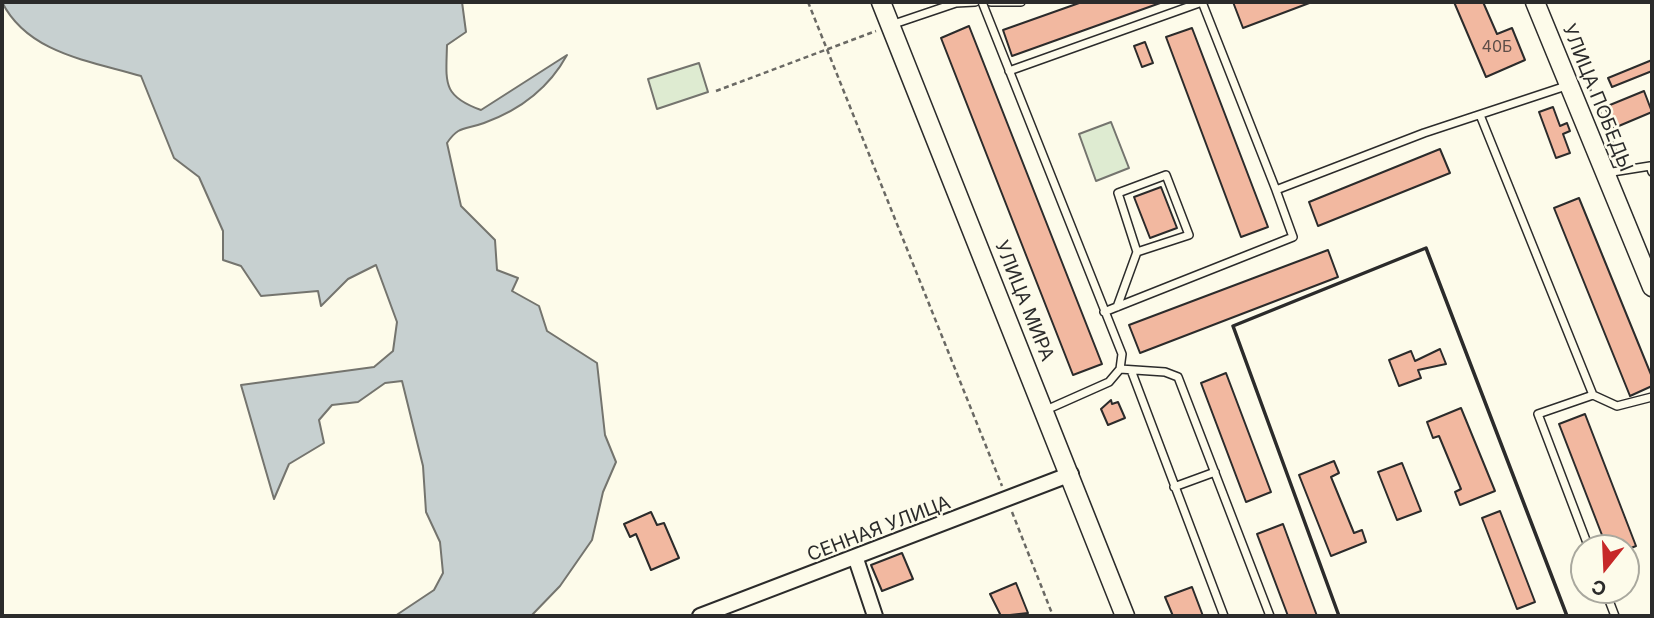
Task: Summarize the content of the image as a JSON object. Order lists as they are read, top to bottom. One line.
{"streets":{"street":["УЛИЦА ПОБЕДЫ","УЛИЦА МИРА","СЕННАЯ УЛИЦА"]},"crossings":[["УЛИЦА МИРА","СЕННАЯ УЛИЦА"]],"house_numbers":["40Б"],"north":"bottom"}
